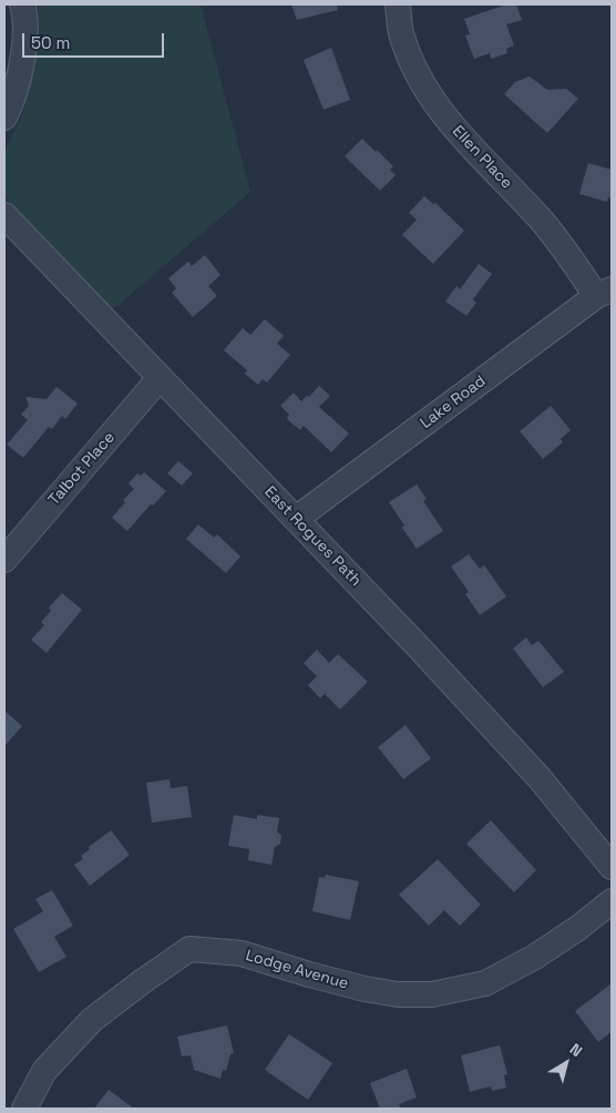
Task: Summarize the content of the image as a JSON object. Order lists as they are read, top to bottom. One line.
{"streets":{"street":["Ellen Place","Lake Road","Talbot Place","East Rogues Path","Lodge Avenue"]},"crossings":[["Ellen Place","Lake Road"],["Lake Road","East Rogues Path"],["Talbot Place","East Rogues Path"]],"scale_bar":"50 m","north":"top right"}
